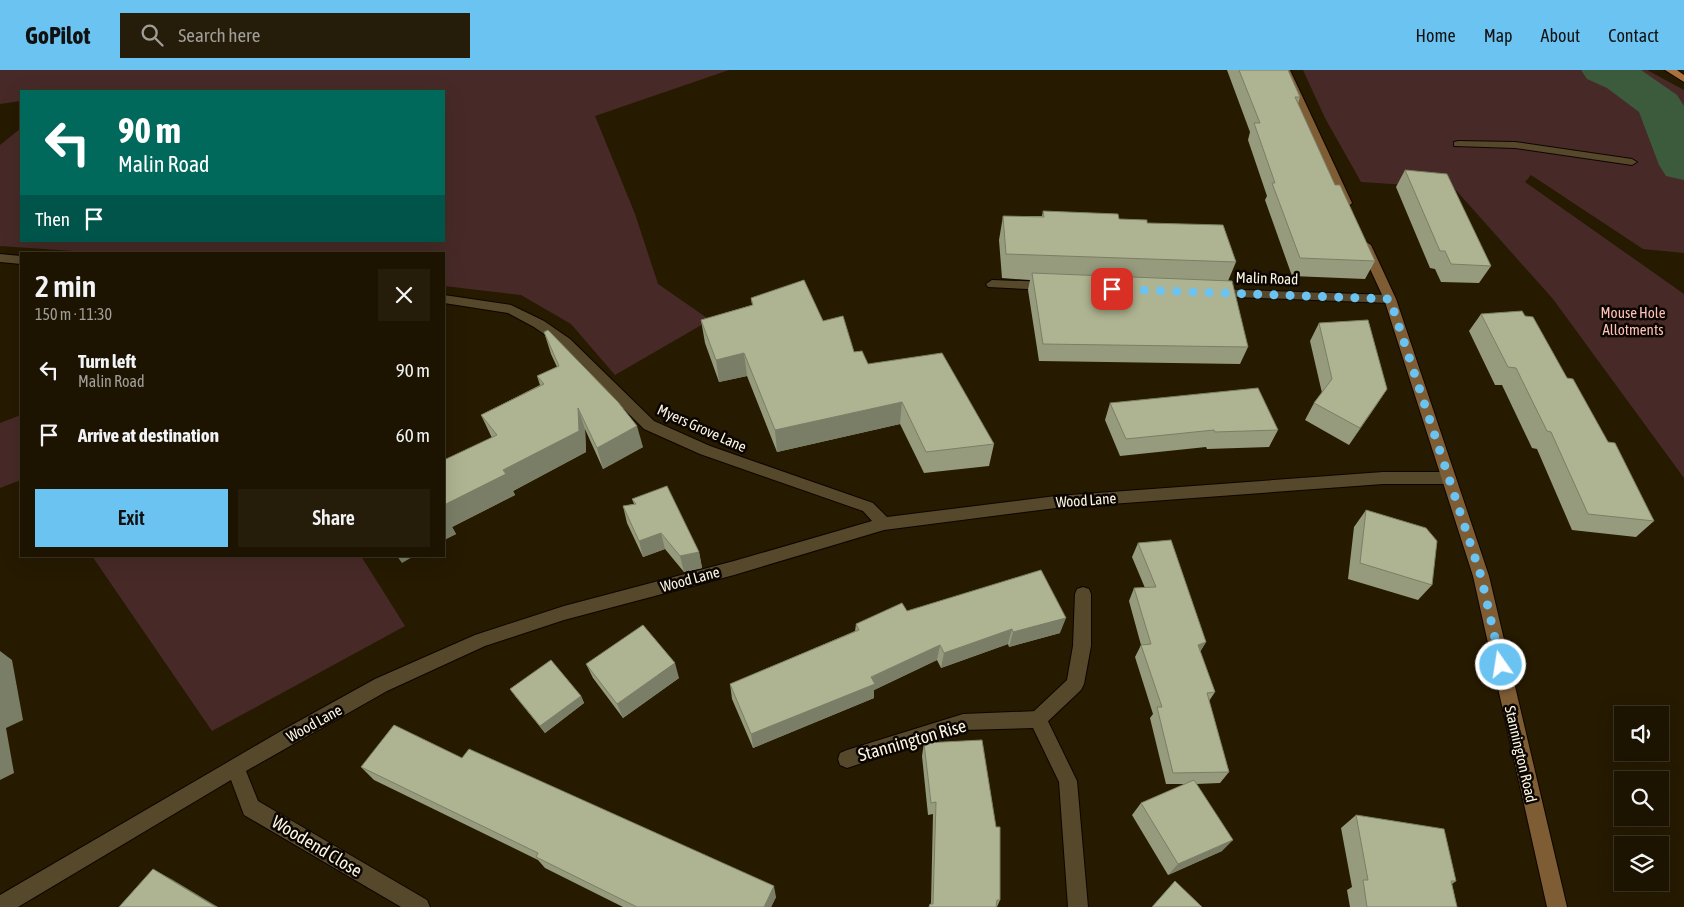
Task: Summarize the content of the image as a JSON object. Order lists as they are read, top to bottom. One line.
{"streets":{"main road":["Stannington Road"],"street":["Malin Road","Myers Grove Lane","Wood Lane","Stannington Rise","Woodend Close"]},"crossings":[["Malin Road","Stannington Road"],["Myers Grove Lane","Wood Lane"],["Wood Lane","Stannington Road"],["Wood Lane","Woodend Close"]],"parks":["Mouse Hole Allotments"],"page":{"header":"GoPilot","search":"Search here","nav":["Home","Map","About","Contact"],"turn":["90 m","Malin Road"],"then":"Then","heading":["2 min","150 m · 11:30"],"list":[{"name":"Turn left","note":"Malin Road","value":"90 m"},{"name":"Arrive at destination","value":"60 m"}],"buttons":["Exit","Share"]}}
